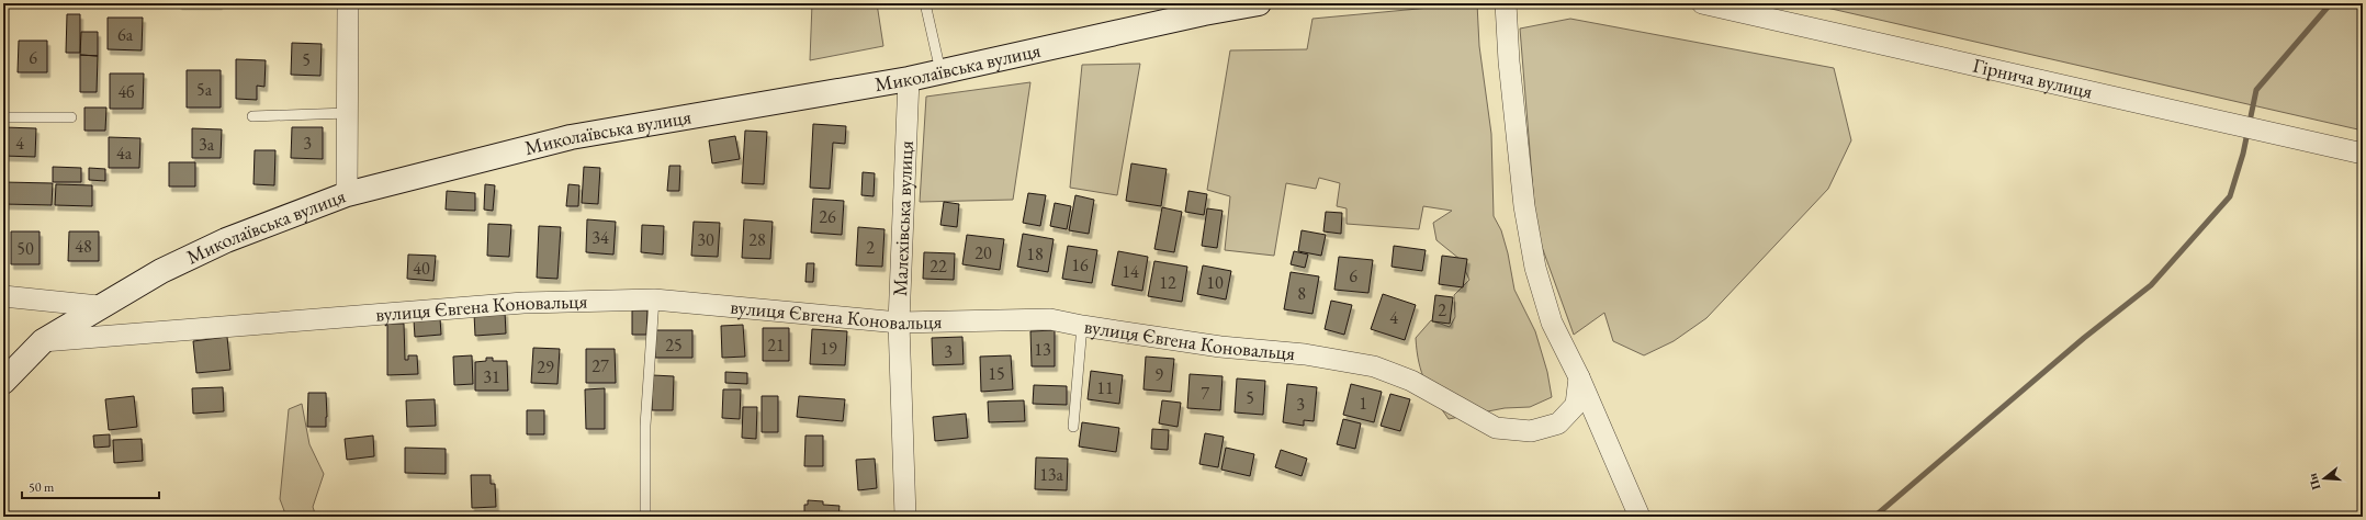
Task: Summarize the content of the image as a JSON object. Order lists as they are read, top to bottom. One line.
{"streets":{"main road":["Миколаївська вулиця"],"street":["Гірнича вулиця","Малехівська вулиця","вулиця Євгена Коновальця"]},"crossings":[["Миколаївська вулиця","Малехівська вулиця"],["Миколаївська вулиця","вулиця Євгена Коновальця"],["Малехівська вулиця","вулиця Євгена Коновальця"]],"house_numbers":["6а","6","5","5а","4б","4","3","3а","4а","26","34","30","28","48","2","50","20","18","16","22","40","14","6","12","10","8","2","4","25","21","19","13","3","27","29","15","9","31","11","7","5","1","3","13а"],"scale_bar":"50 m","north":"left"}
